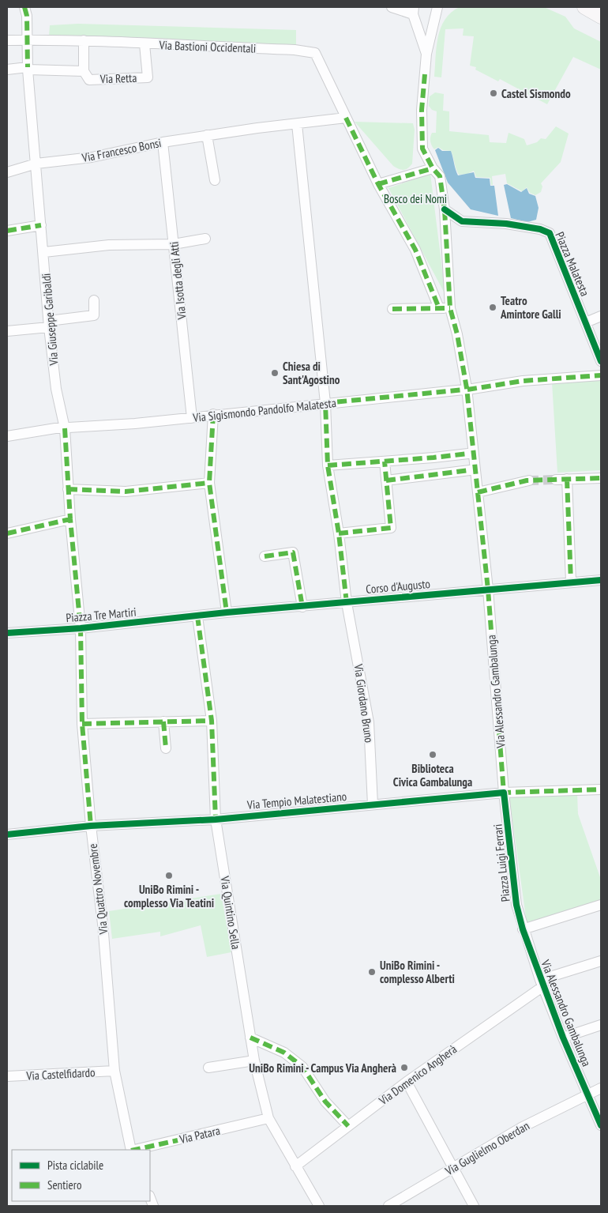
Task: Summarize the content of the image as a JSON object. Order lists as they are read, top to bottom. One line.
{"streets":{"street":["Via Bastioni Occidentali","Via Retta","Via Francesco Bonsi","Piazza Malatesta","Via Isotta degli Atti","Via Giuseppe Garibaldi","Via Sigismondo Pandolfo Malatesta","Corso d'Augusto","Piazza Tre Martiri","Via Alessandro Gambalunga","Via Giordano Bruno","Via Tempio Malatestiano","Piazza Luigi Ferrari","Via Quattro Novembre","Via Quintino Sella","Via Castelfidardo","Via Domenico Angherà","Via Patara","Via Guglielmo Oberdan"]},"crossings":[["Via Bastioni Occidentali","Via Retta"],["Via Bastioni Occidentali","Via Francesco Bonsi"],["Via Bastioni Occidentali","Via Giuseppe Garibaldi"],["Via Retta","Via Giuseppe Garibaldi"],["Via Francesco Bonsi","Via Isotta degli Atti"],["Via Francesco Bonsi","Via Giuseppe Garibaldi"],["Via Francesco Bonsi","Via Giordano Bruno"],["Piazza Malatesta","Via Alessandro Gambalunga"],["Via Isotta degli Atti","Via Sigismondo Pandolfo Malatesta"],["Via Giuseppe Garibaldi","Via Sigismondo Pandolfo Malatesta"],["Via Giuseppe Garibaldi","Piazza Tre Martiri"],["Via Sigismondo Pandolfo Malatesta","Via Alessandro Gambalunga"],["Via Sigismondo Pandolfo Malatesta","Via Giordano Bruno"],["Corso d'Augusto","Piazza Tre Martiri"],["Corso d'Augusto","Via Alessandro Gambalunga"],["Corso d'Augusto","Via Giordano Bruno"],["Corso d'Augusto","Via Quintino Sella"],["Piazza Tre Martiri","Via Quattro Novembre"],["Piazza Tre Martiri","Via Quintino Sella"],["Via Alessandro Gambalunga","Via Tempio Malatestiano"],["Via Alessandro Gambalunga","Piazza Luigi Ferrari"],["Via Alessandro Gambalunga","Via Domenico Angherà"],["Via Alessandro Gambalunga","Via Guglielmo Oberdan"],["Via Giordano Bruno","Via Tempio Malatestiano"],["Via Tempio Malatestiano","Piazza Luigi Ferrari"],["Via Tempio Malatestiano","Via Quattro Novembre"],["Via Tempio Malatestiano","Via Quintino Sella"],["Via Quattro Novembre","Via Castelfidardo"]],"parks":["Bosco dei Nomi"],"places":["Castel Sismondo","Teatro Amintore Galli","Chiesa di Sant'Agostino","Biblioteca Civica Gambalunga","UniBo Rimini - complesso Via Teatini","UniBo Rimini - complesso Alberti","UniBo Rimini - Campus Via Angherà"],"legend":["Pista ciclabile","Sentiero"]}
